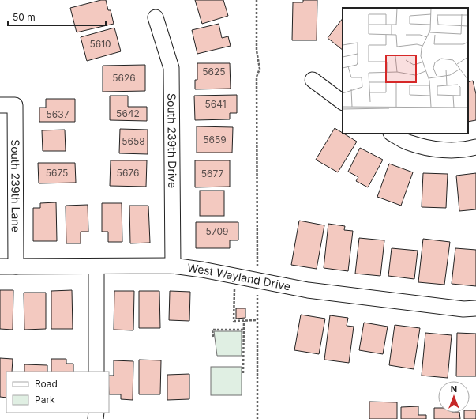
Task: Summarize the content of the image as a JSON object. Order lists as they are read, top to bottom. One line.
{"streets":{"street":["South 239th Drive","South 239th Lane","West Wayland Drive"]},"crossings":[["South 239th Drive","West Wayland Drive"],["South 239th Lane","West Wayland Drive"]],"house_numbers":["5610","5625","5626","5641","5642","5637","5659","5658","5675","5676","5677","5709"],"legend":["Road","Park"],"scale_bar":"50 m","north":"top"}
